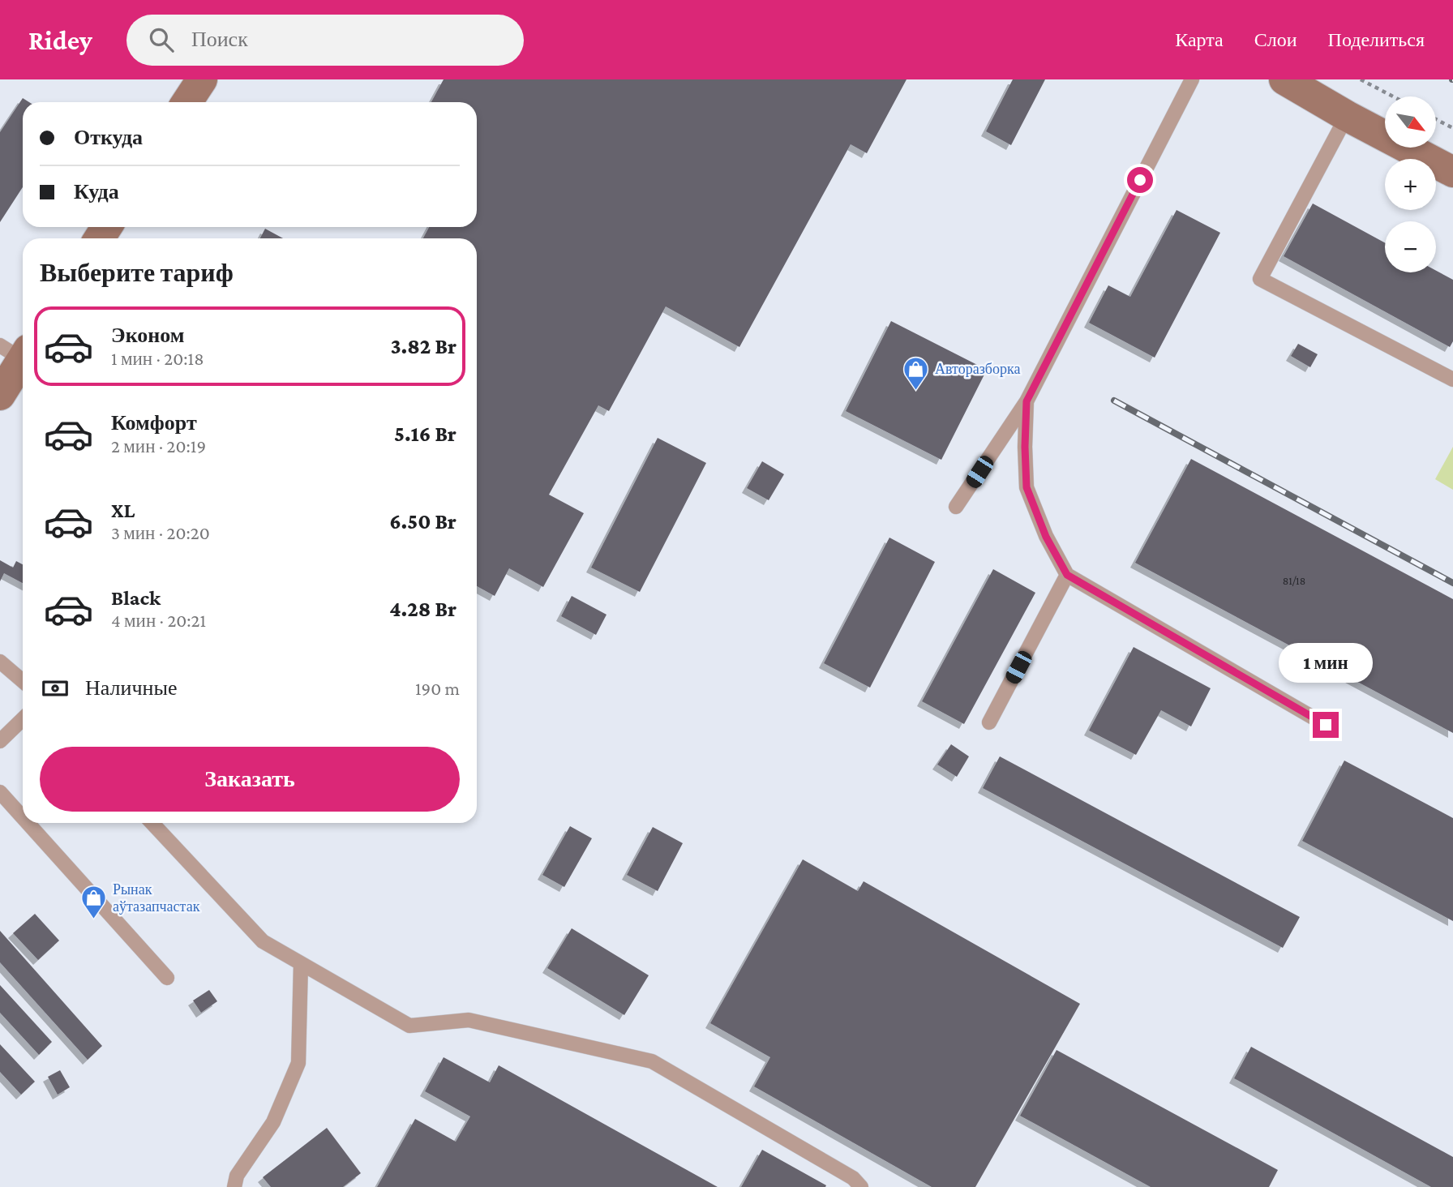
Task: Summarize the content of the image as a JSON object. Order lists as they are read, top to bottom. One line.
{"places":{"shop":["Авторазборка","Рынак аўтазапчастак"]},"house_numbers":["81/18"],"north":"bottom right","page":{"header":"Ridey","search":"Поиск","nav":["Карта","Слои","Поделиться"],"map_buttons":["+","−"],"banner":["Откуда","Куда"],"heading":"Выберите тариф","list":[{"name":"Эконом","note":"1 мин · 20:18","value":"3.82 Br"},{"name":"Комфорт","note":"2 мин · 20:19","value":"5.16 Br"},{"name":"XL","note":"3 мин · 20:20","value":"6.50 Br"},{"name":"Black","note":"4 мин · 20:21","value":"4.28 Br"}],"bubble":"1 мин","pay":["Наличные","190 m"],"buttons":"Заказать"}}
